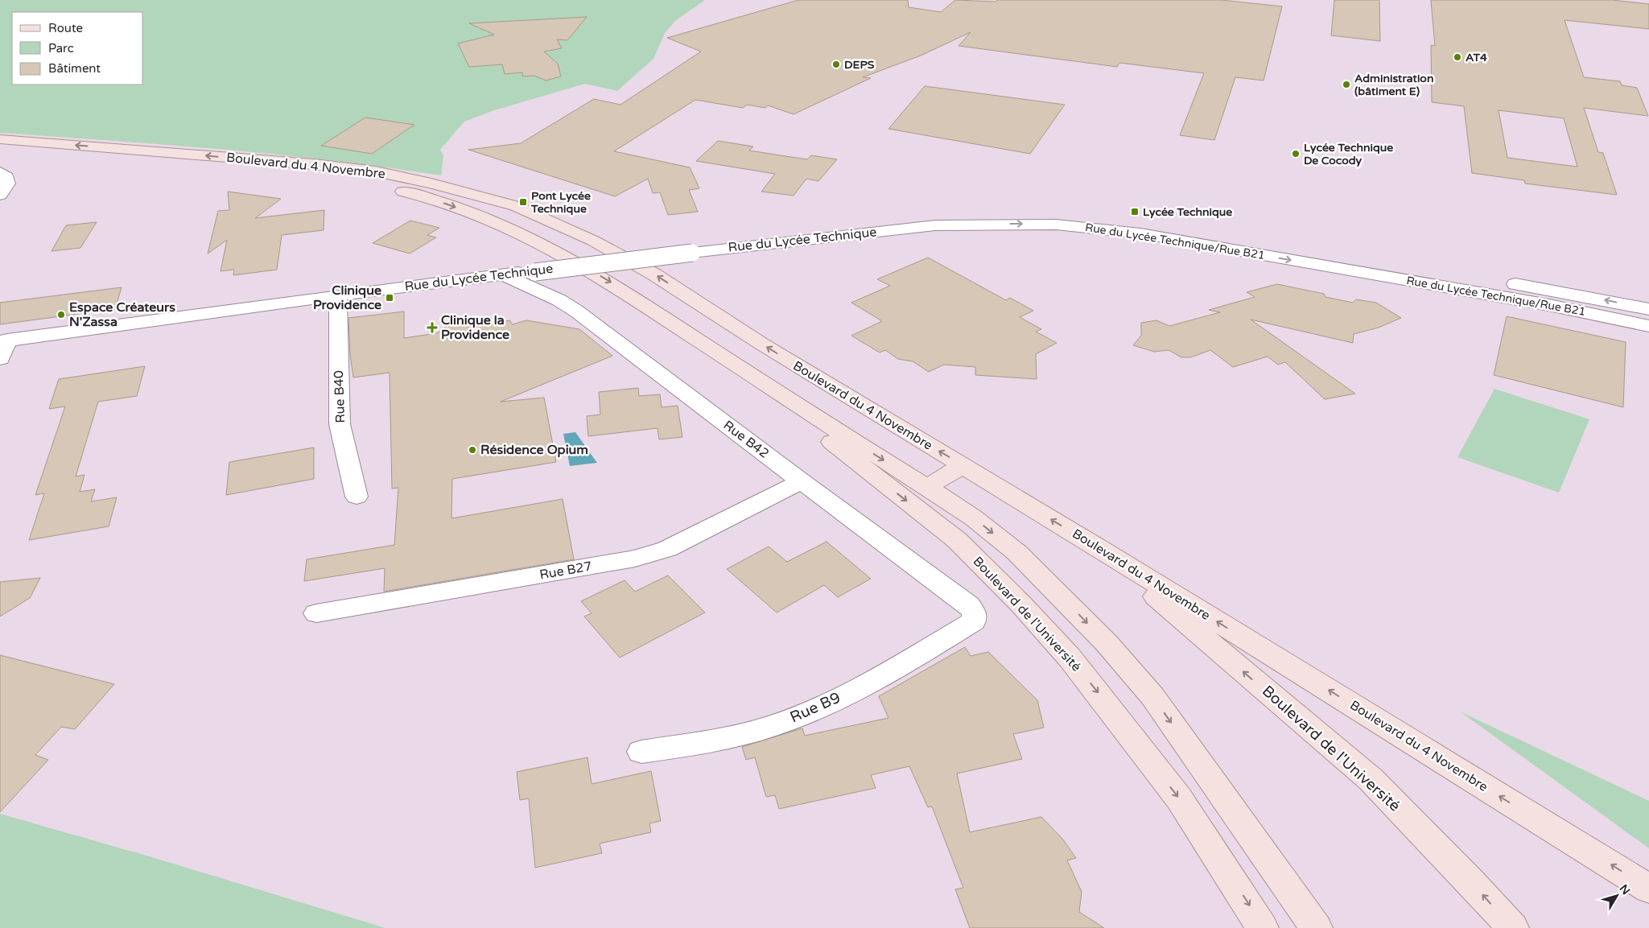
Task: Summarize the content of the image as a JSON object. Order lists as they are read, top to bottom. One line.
{"streets":{"main road":["Boulevard du 4 Novembre","Boulevard de l'Université"],"street":["Rue du Lycée Technique","Rue du Lycée Technique/Rue B21","Rue B40","Rue B42","Rue B27","Rue B9"]},"crossings":[["Boulevard du 4 Novembre","Boulevard de l'Université"],["Rue du Lycée Technique","Rue du Lycée Technique/Rue B21"],["Rue du Lycée Technique","Rue B40"],["Rue du Lycée Technique","Rue B42"],["Rue B42","Rue B27"],["Rue B42","Rue B9"]],"places":{"other":["AT4","DEPS","Administration (bâtiment E)","Lycée Technique De Cocody","Espace Créateurs N'Zassa","Résidence Opium"],"transit":["Pont Lycée Technique","Lycée Technique","Clinique Providence"],"health":["Clinique la Providence"]},"legend":["Route","Parc","Bâtiment"],"north":"top right"}
